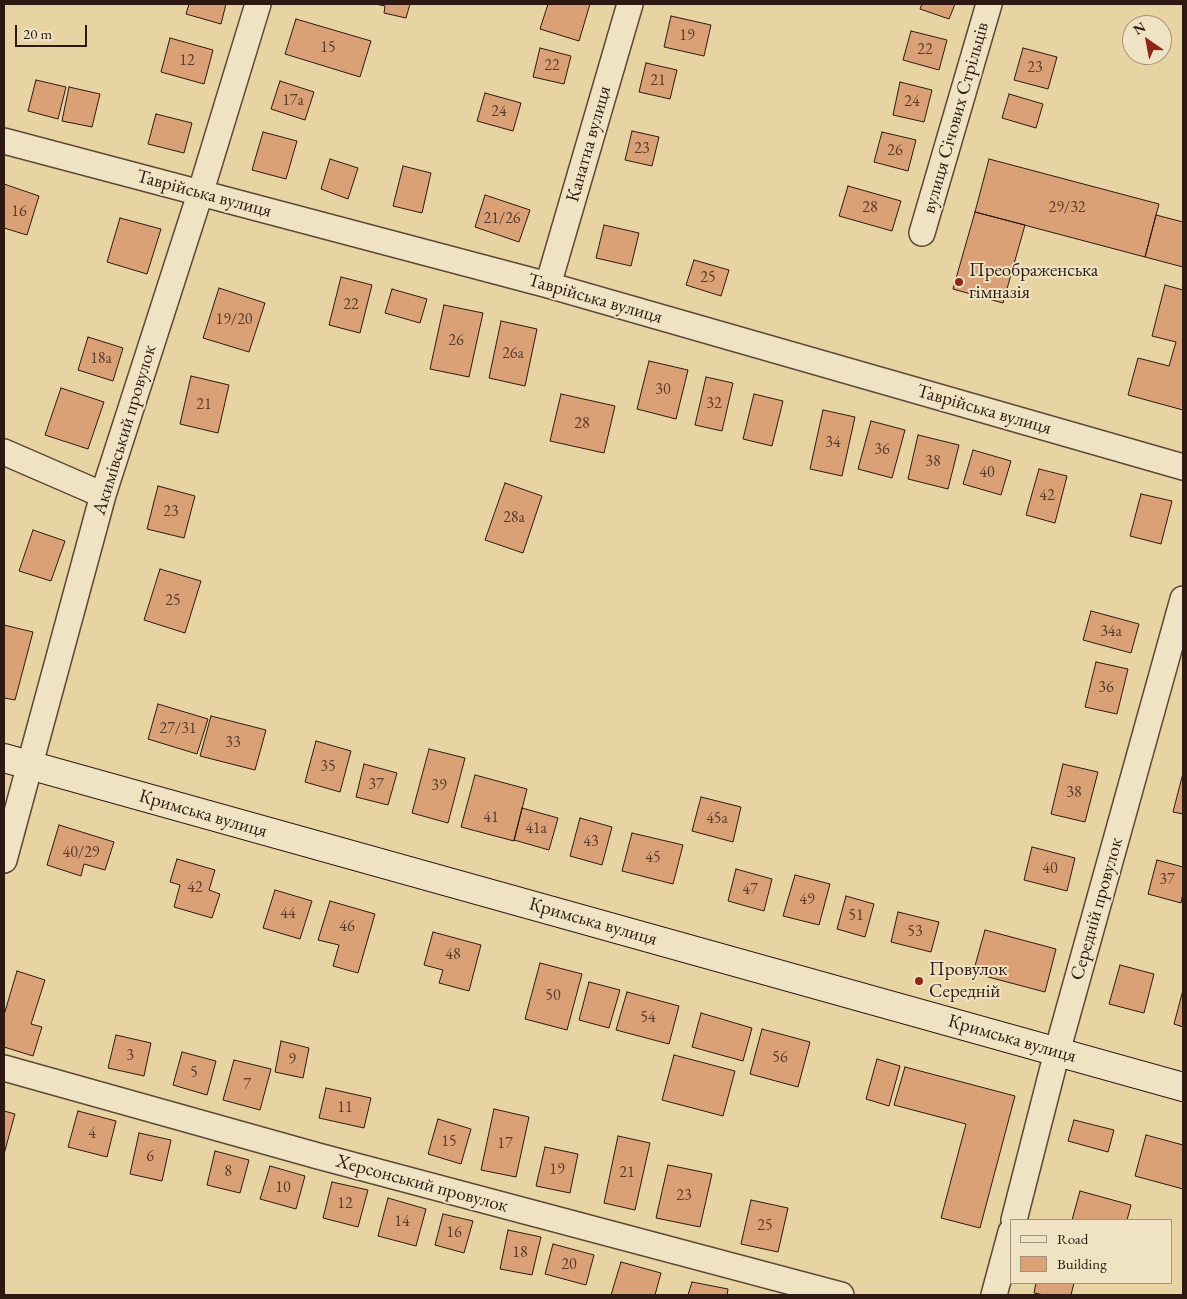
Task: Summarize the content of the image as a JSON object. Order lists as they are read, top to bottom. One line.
{"streets":{"street":["вулиця Січових Стрільців","Канатна вулиця","Таврійська вулиця","Акимівський провулок","Кримська вулиця","Середній провулок","Херсонський провулок"]},"crossings":[["Канатна вулиця","Таврійська вулиця"],["Таврійська вулиця","Акимівський провулок"],["Акимівський провулок","Кримська вулиця"],["Кримська вулиця","Середній провулок"]],"places":["Преображенська гімназія","Провулок Середній"],"house_numbers":["19","15","22","12","22","23","21","17а","24","24","23","26","28","29/32","16","21/26","25","22","19/20","26","26а","18а","30","32","21","28","34","36","38","40","42","23","28а","25","34а","36","27/31","33","35","37","39","38","41","45а","41а","43","40/29","45","40","37","42","47","49","44","51","46","53","48","50","54","3","56","9","5","7","11","4","15","17","6","19","8","21","10","23","12","14","25","16","18","20"],"legend":["Road","Building"],"scale_bar":"20 m","north":"top left"}
